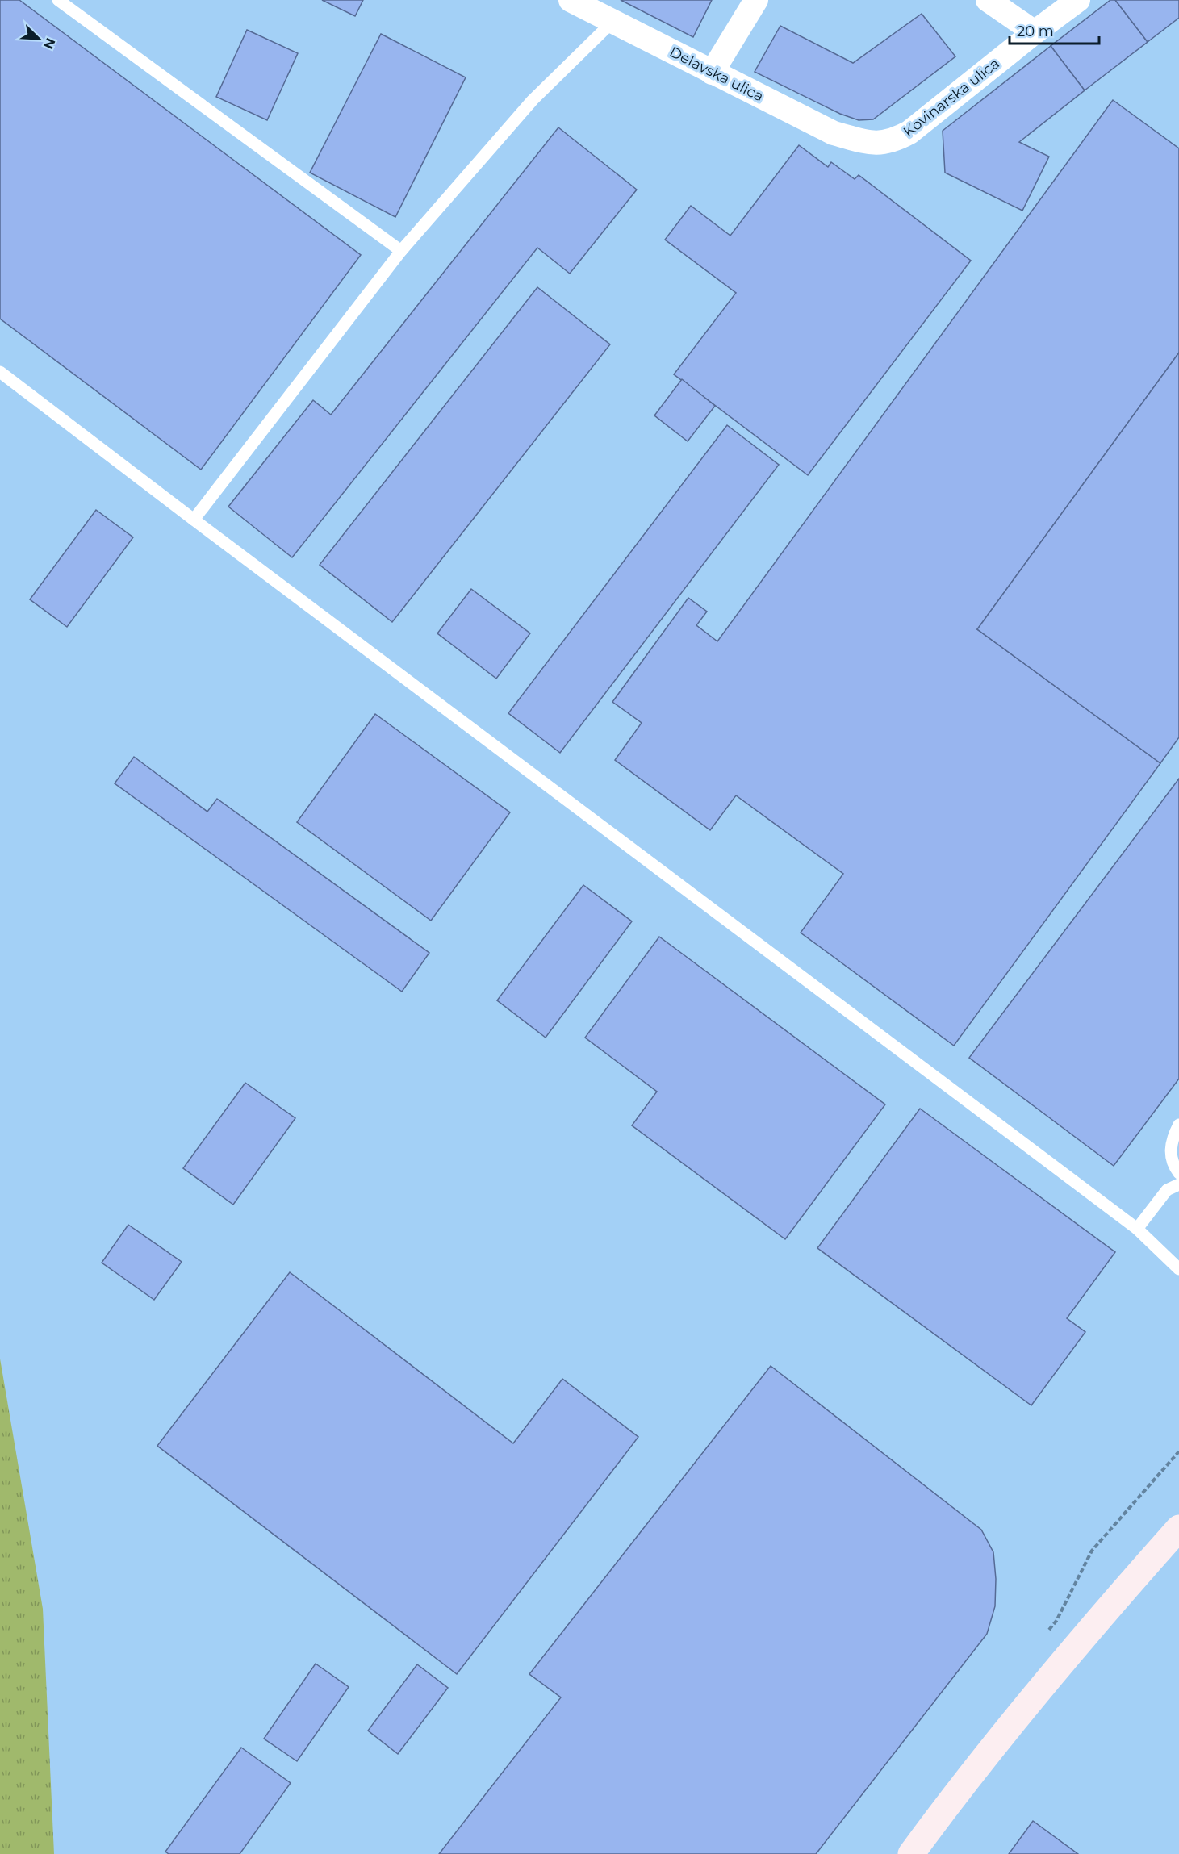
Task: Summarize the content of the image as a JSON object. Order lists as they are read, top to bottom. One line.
{"streets":{"street":["Delavska ulica","Kovinarska ulica"]},"crossings":[["Delavska ulica","Kovinarska ulica"]],"scale_bar":"20 m","north":"bottom right"}
